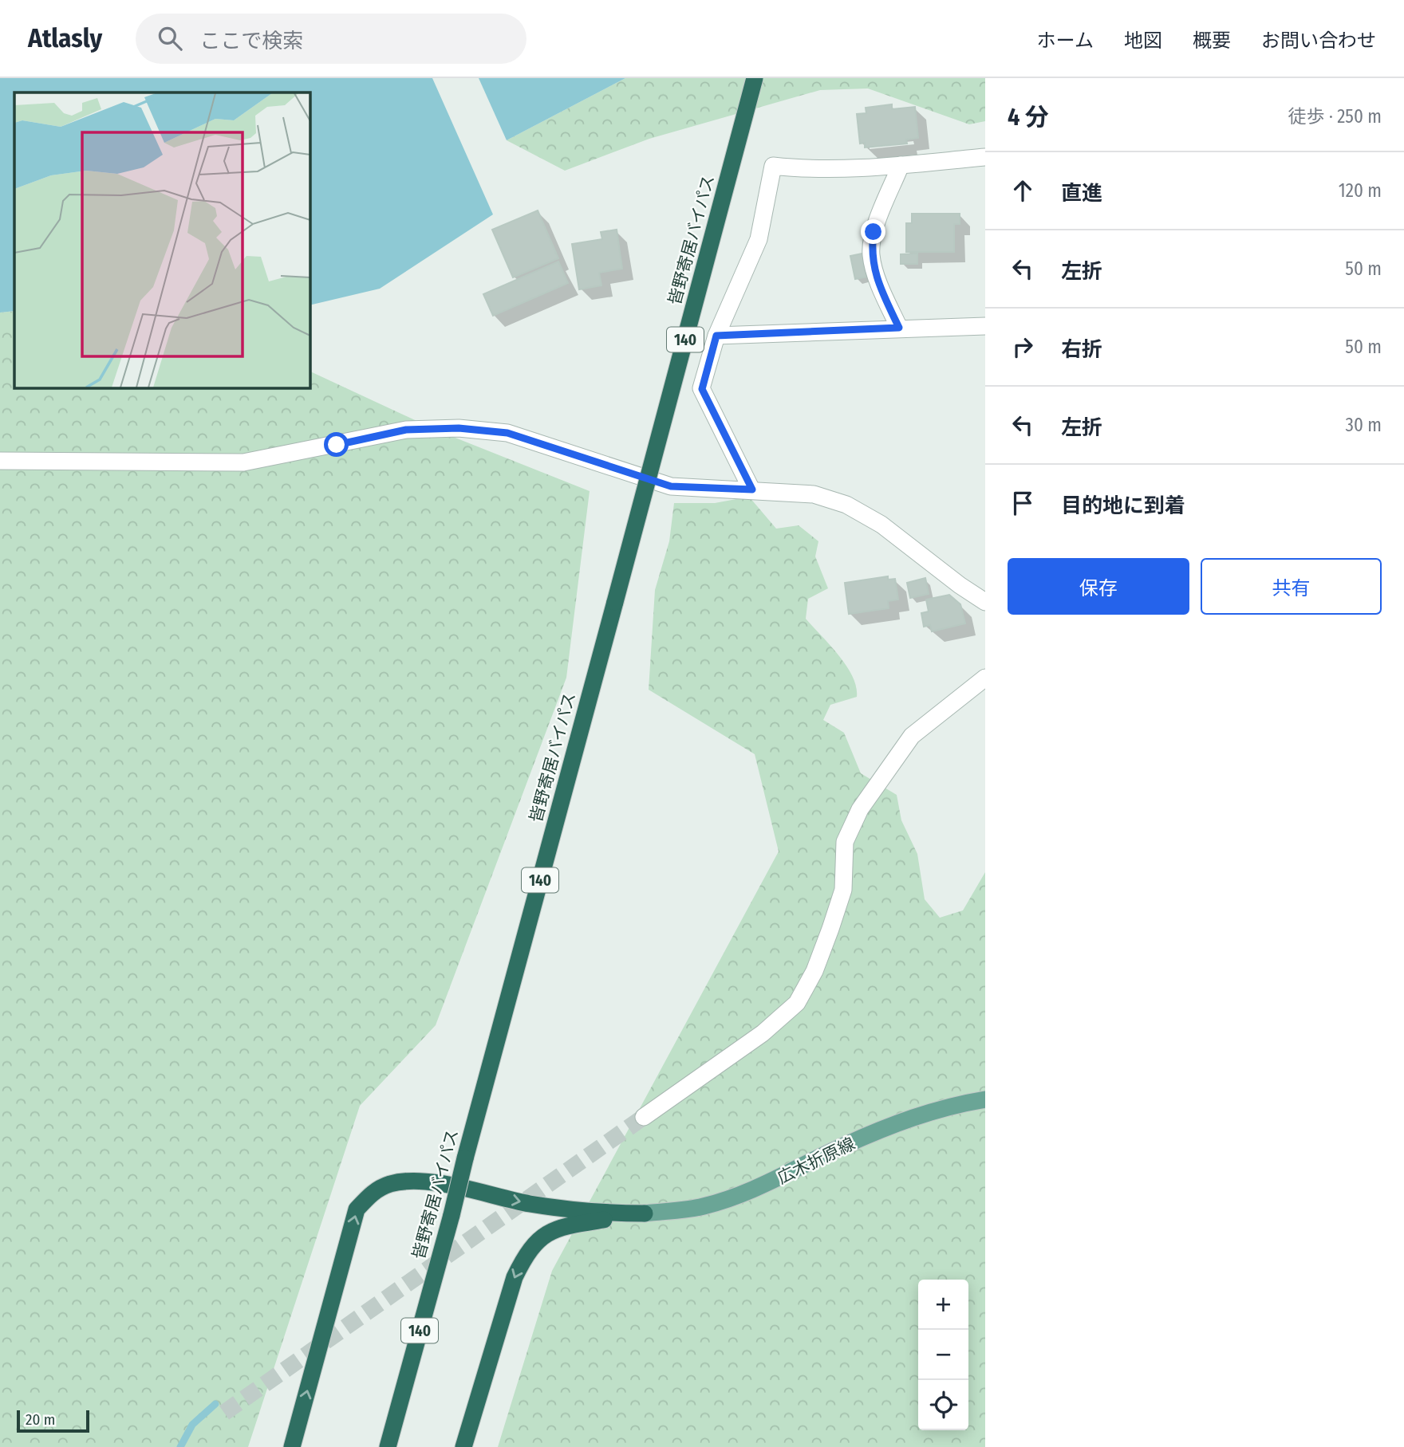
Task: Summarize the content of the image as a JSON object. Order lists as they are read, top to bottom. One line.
{"streets":{"highway":["皆野寄居バイパス","140"],"main road":["広木折原線"]},"scale_bar":"20 m","page":{"header":"Atlasly","search":"ここで検索","nav":["ホーム","地図","概要","お問い合わせ"],"heading":["4 分","徒歩 · 250 m"],"list":[["直進","120 m"],["左折","50 m"],["右折","50 m"],["左折","30 m"],"目的地に到着"],"buttons":["保存","共有"],"map_buttons":["+","−"],"scale":"20 m"}}
